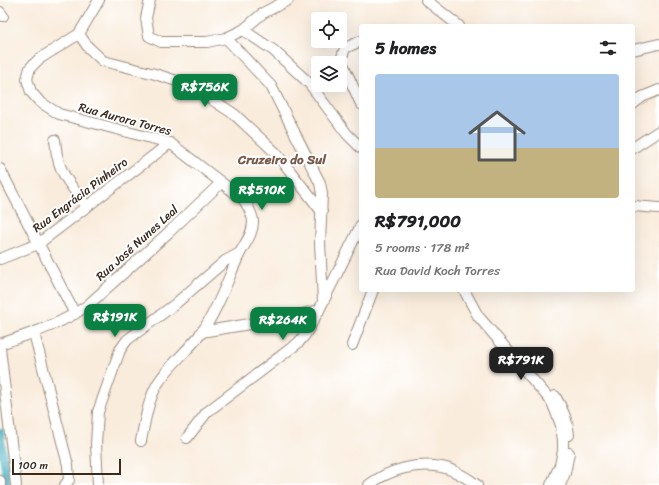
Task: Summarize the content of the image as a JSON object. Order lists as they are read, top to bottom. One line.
{"streets":{"street":["Rua Aurora Torres","Rua Engrácia Pinheiro","Rua José Nunes Leal"]},"crossings":[["Rua Aurora Torres","Rua Engrácia Pinheiro"],["Rua Aurora Torres","Rua José Nunes Leal"]],"districts":["Cruzeiro do Sul"],"scale_bar":"100 m","page":{"heading":"5 homes","list":[{"name":"R$791,000","note":"5 rooms · 178 m² · Rua David Koch Torres"}],"price":["R$756K","R$510K","R$191K","R$264K","R$791K"],"scale":"100 m"}}
